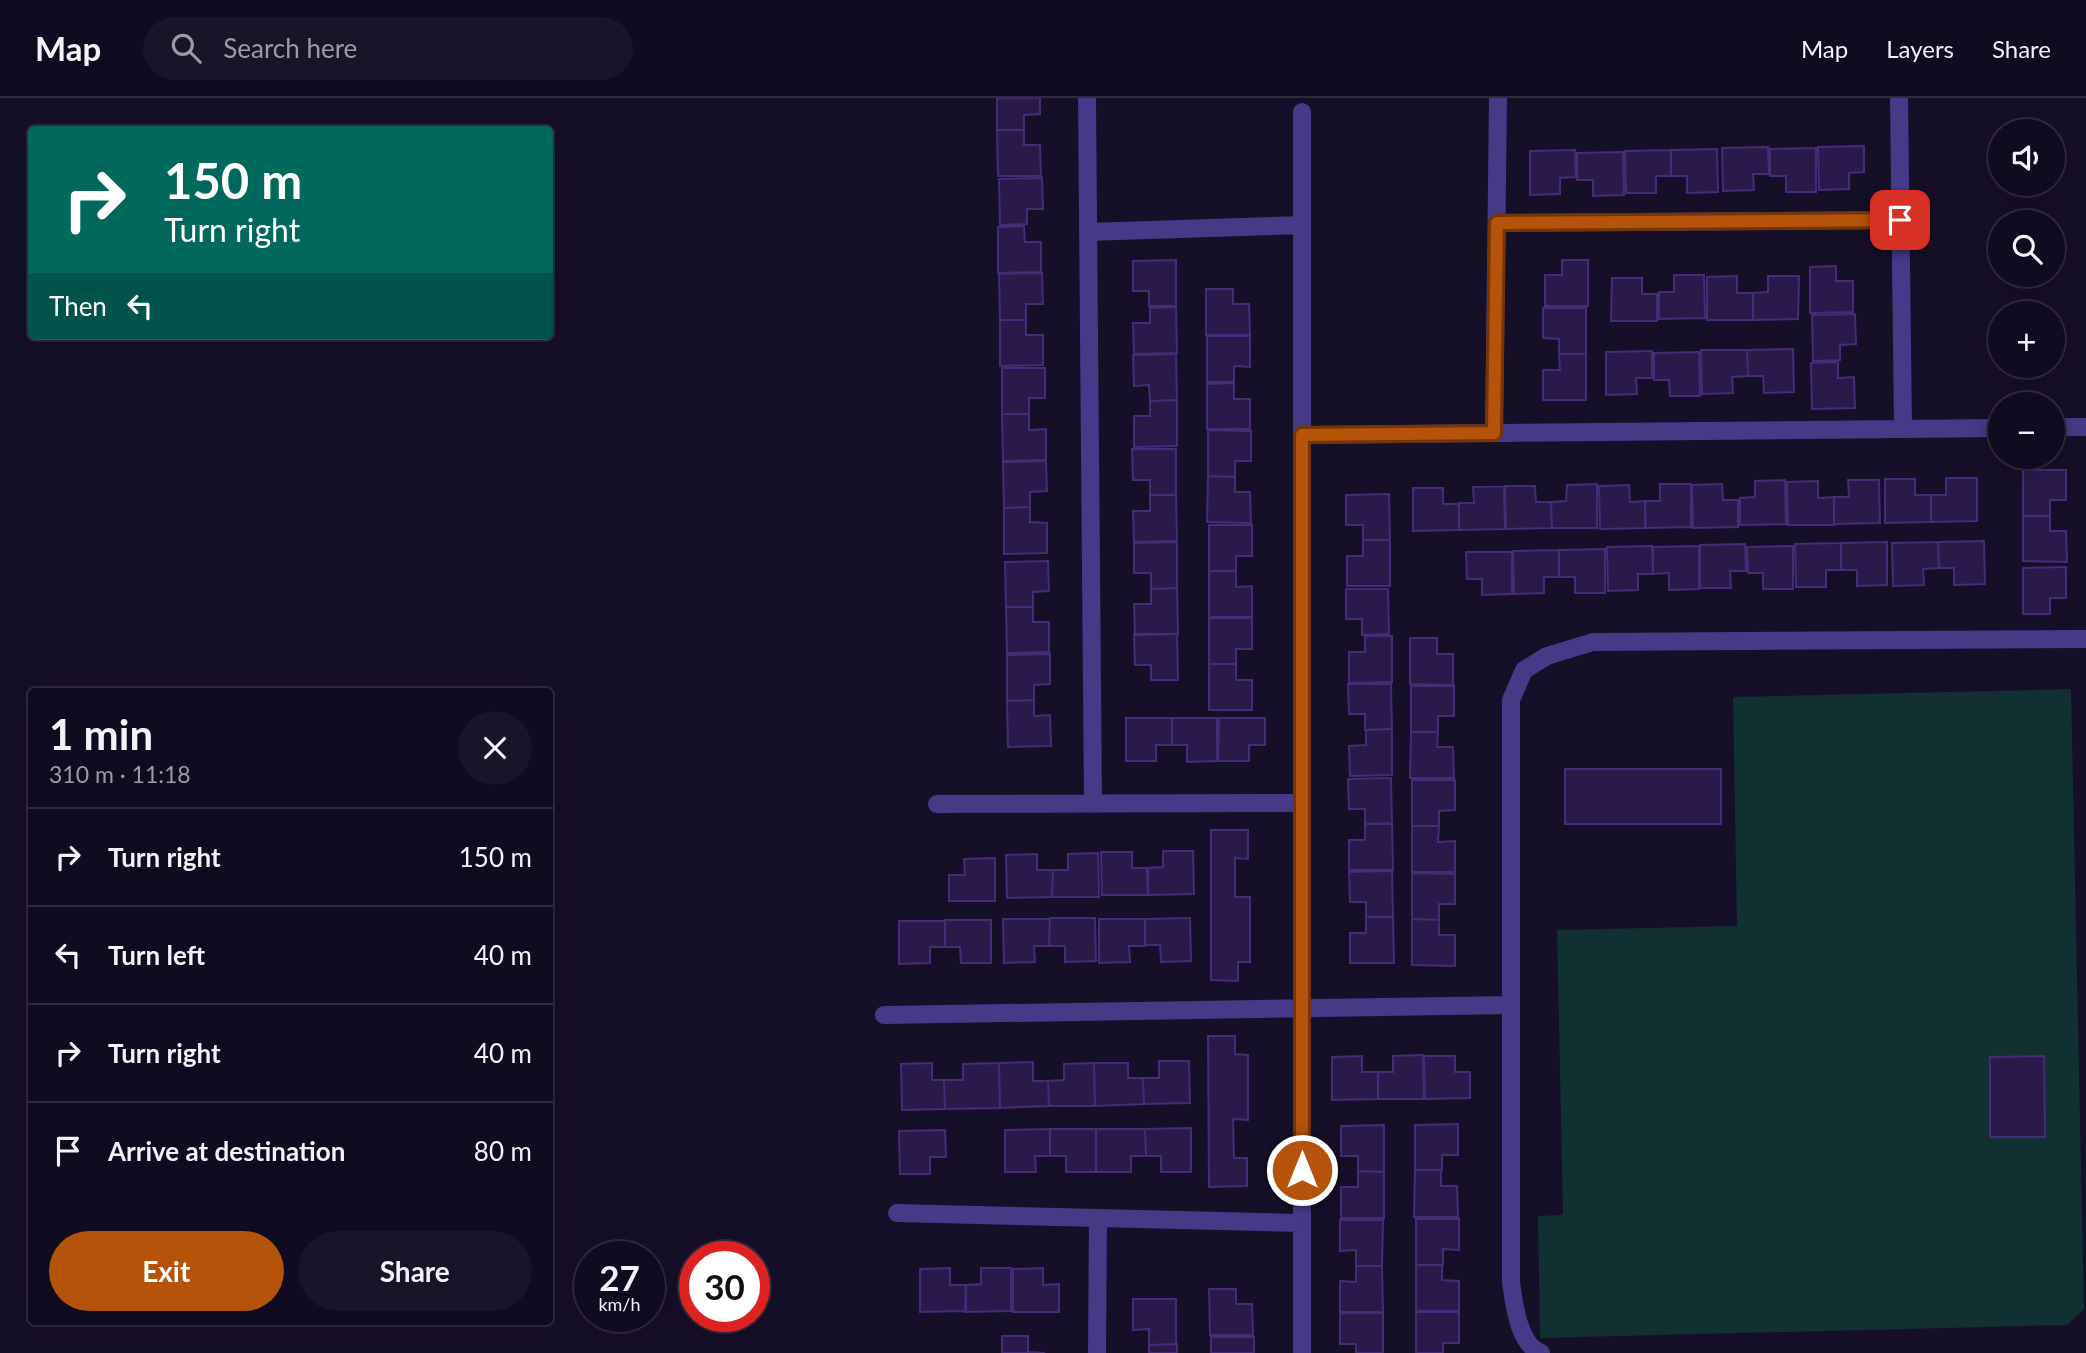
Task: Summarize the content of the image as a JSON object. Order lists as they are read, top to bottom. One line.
{"page":{"header":"Map","search":"Search here","nav":["Map","Layers","Share"],"map_buttons":["+","−"],"turn":["150 m","Turn right"],"then":"Then","heading":["1 min","310 m · 11:18"],"list":[{"name":"Turn right","value":"150 m"},{"name":"Turn left","value":"40 m"},{"name":"Turn right","value":"40 m"},{"name":"Arrive at destination","value":"80 m"}],"buttons":["Exit","Share"],"speed":"27 km/h","limit":"30"}}
